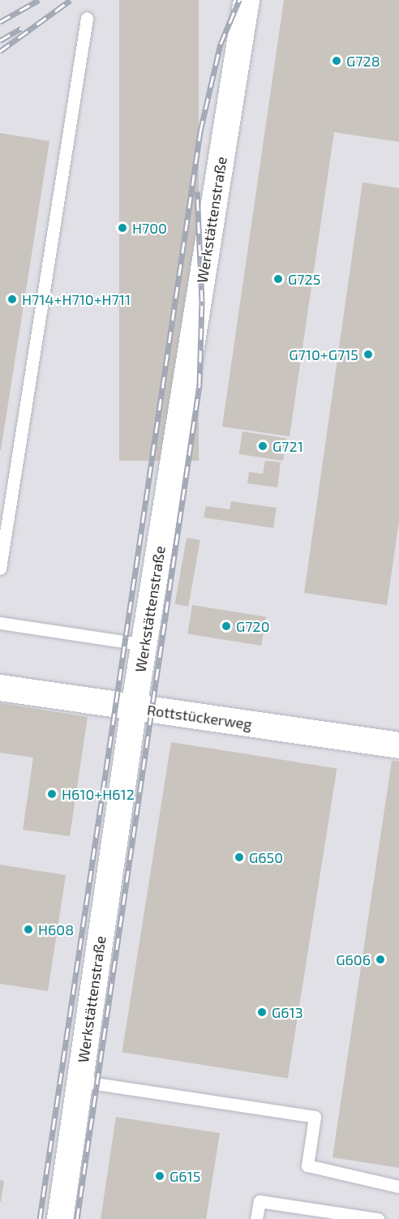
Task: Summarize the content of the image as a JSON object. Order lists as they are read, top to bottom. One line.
{"streets":{"street":["Werkstättenstraße","Rottstückerweg"]},"crossings":[["Werkstättenstraße","Rottstückerweg"]],"places":["G728","H700","G725","H714+H710+H711","G710+G715","G721","G720","H610+H612","G650","H608","G606","G613","G615"]}
